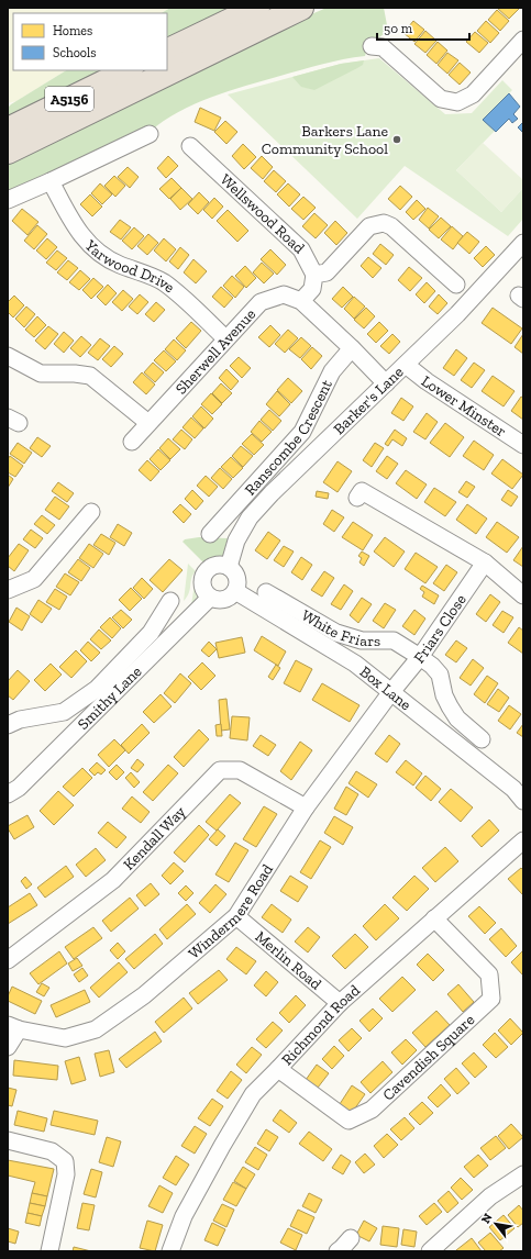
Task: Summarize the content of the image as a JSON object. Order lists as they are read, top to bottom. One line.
{"streets":{"highway":["A5156"],"street":["Wellswood Road","Yarwood Drive","Sherwell Avenue","Barker's Lane","Lower Minster","Ranscombe Crescent","White Friars","Friars Close","Box Lane","Smithy Lane","Kendall Way","Windermere Road","Merlin Road","Richmond Road","Cavendish Square"]},"crossings":[["Yarwood Drive","Sherwell Avenue"],["Sherwell Avenue","Barker's Lane"],["Sherwell Avenue","Ranscombe Crescent"],["Barker's Lane","Lower Minster"],["Barker's Lane","Box Lane"],["Barker's Lane","Smithy Lane"],["White Friars","Friars Close"],["Friars Close","Box Lane"],["Friars Close","Windermere Road"],["Box Lane","Smithy Lane"],["Box Lane","Windermere Road"],["Kendall Way","Windermere Road"],["Windermere Road","Merlin Road"],["Merlin Road","Richmond Road"],["Richmond Road","Cavendish Square"]],"places":["Barkers Lane Community School"],"legend":["Homes","Schools"],"scale_bar":"50 m","north":"top left"}
